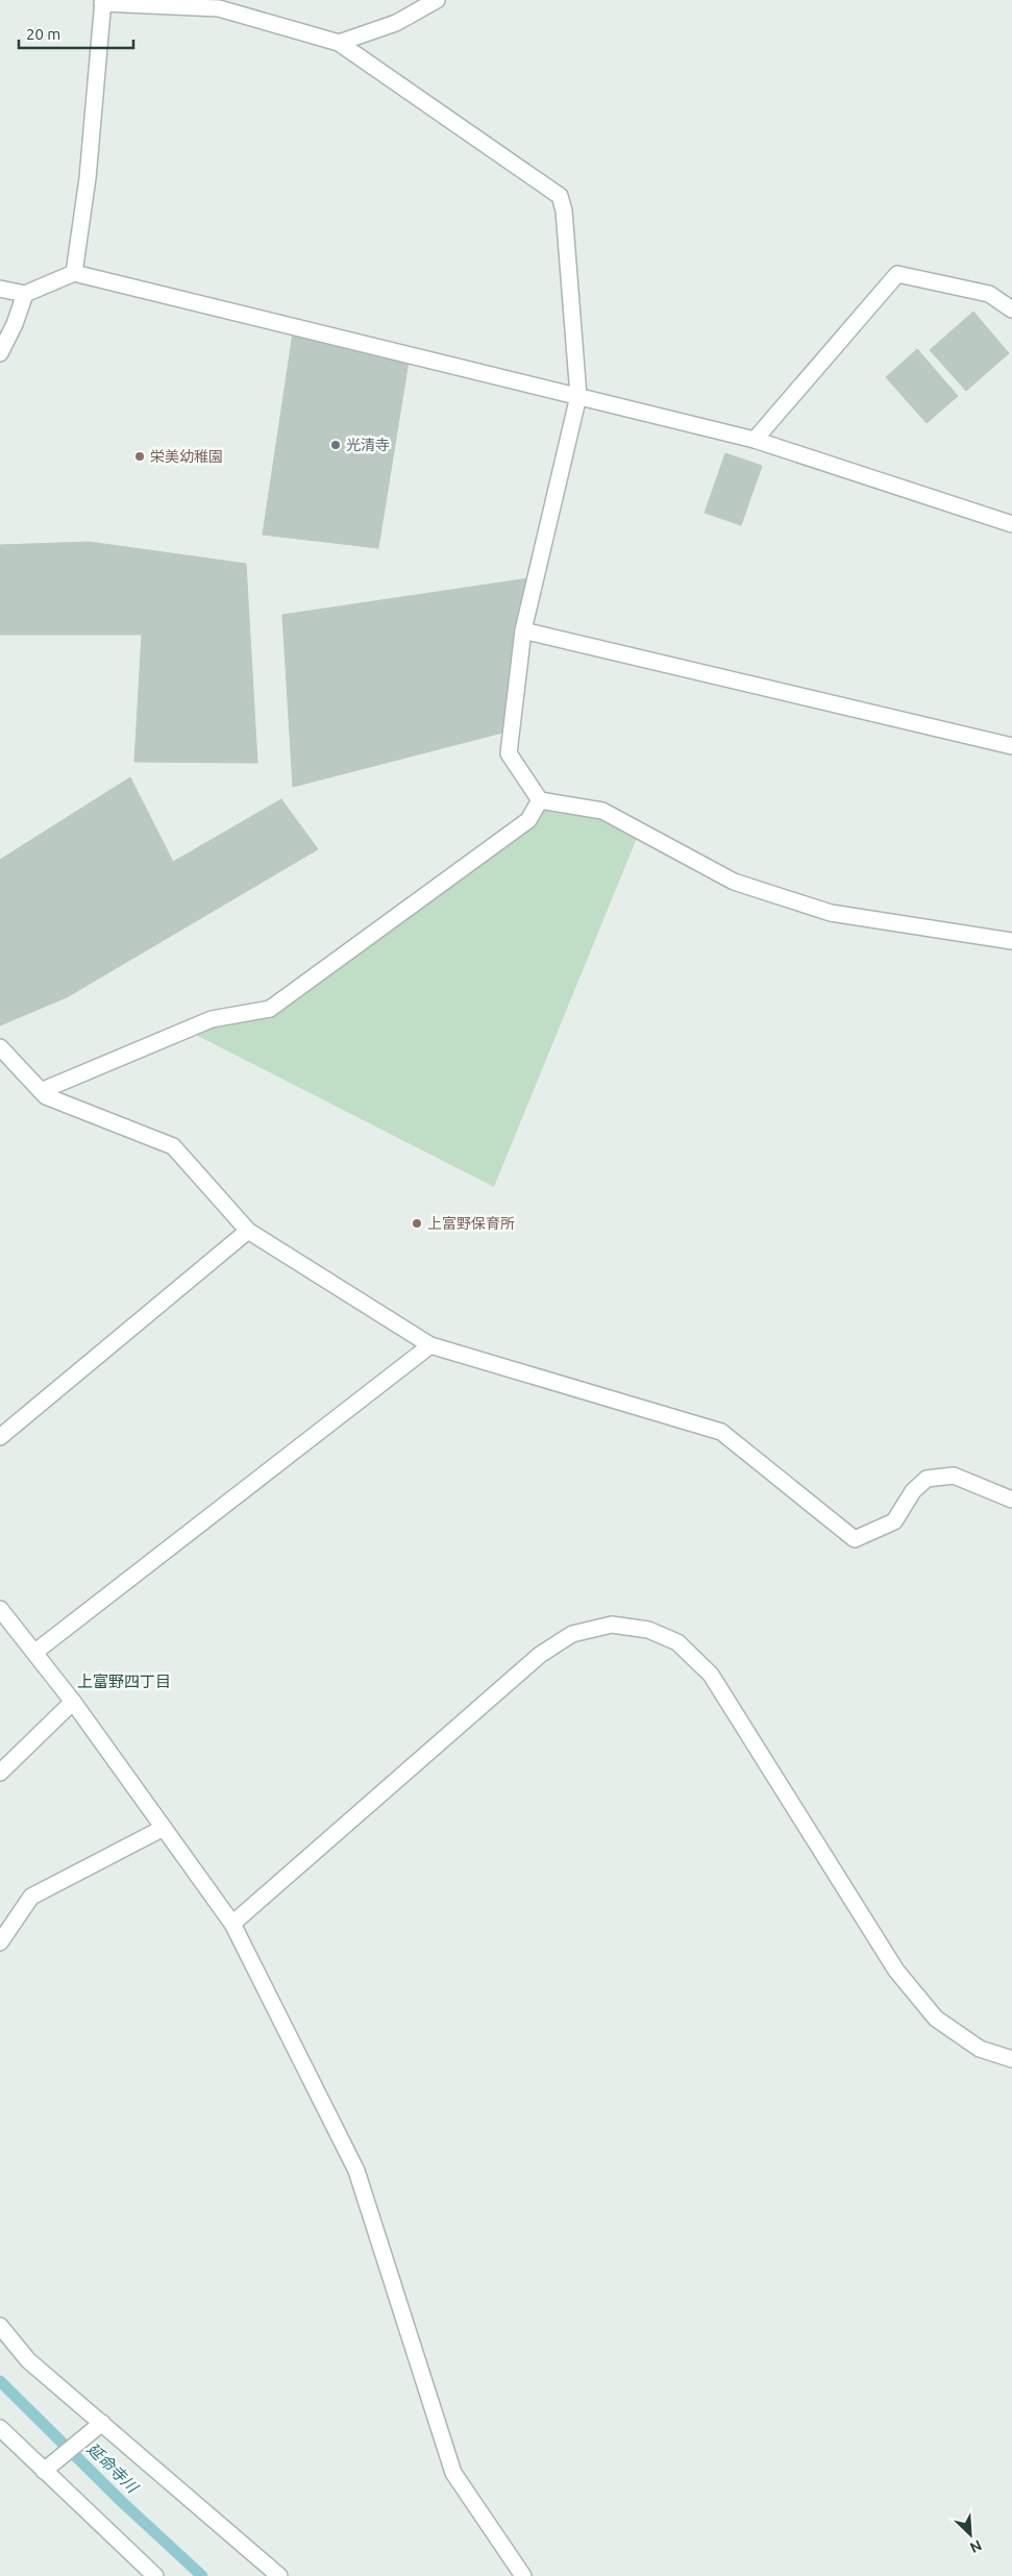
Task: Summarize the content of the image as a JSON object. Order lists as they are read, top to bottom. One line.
{"districts":["上富野四丁目"],"water":["延命寺川"],"places":["光清寺","栄美幼稚園","上富野保育所"],"scale_bar":"20 m","north":"bottom right"}
